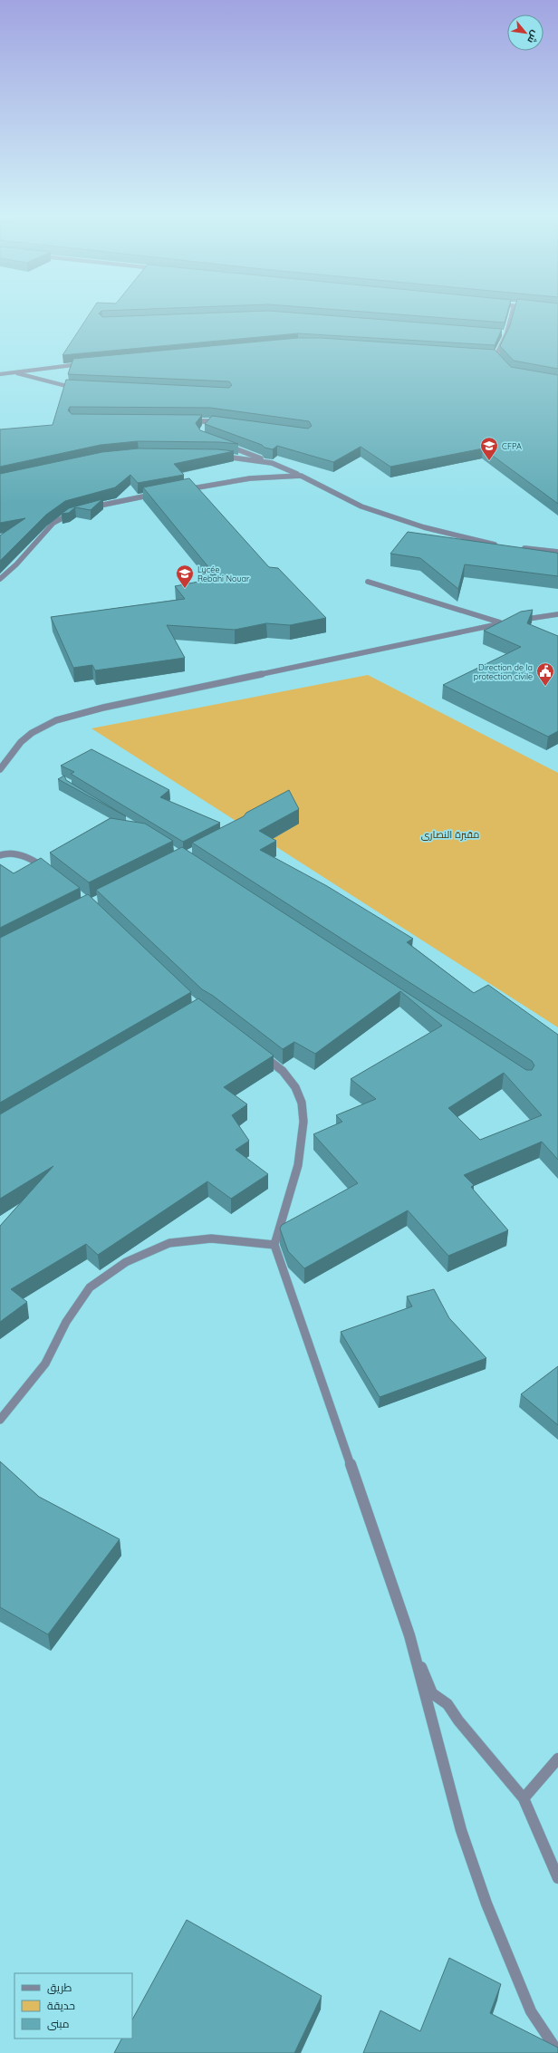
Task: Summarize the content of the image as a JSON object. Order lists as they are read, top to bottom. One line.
{"parks":["مقبرة النصارى"],"places":{"school or university":["CFPA","Lycée Rebahi Nouar"],"public building":["Direction de la protection civile"]},"legend":["طريق","حديقة","مبنى"],"north":"bottom right"}
